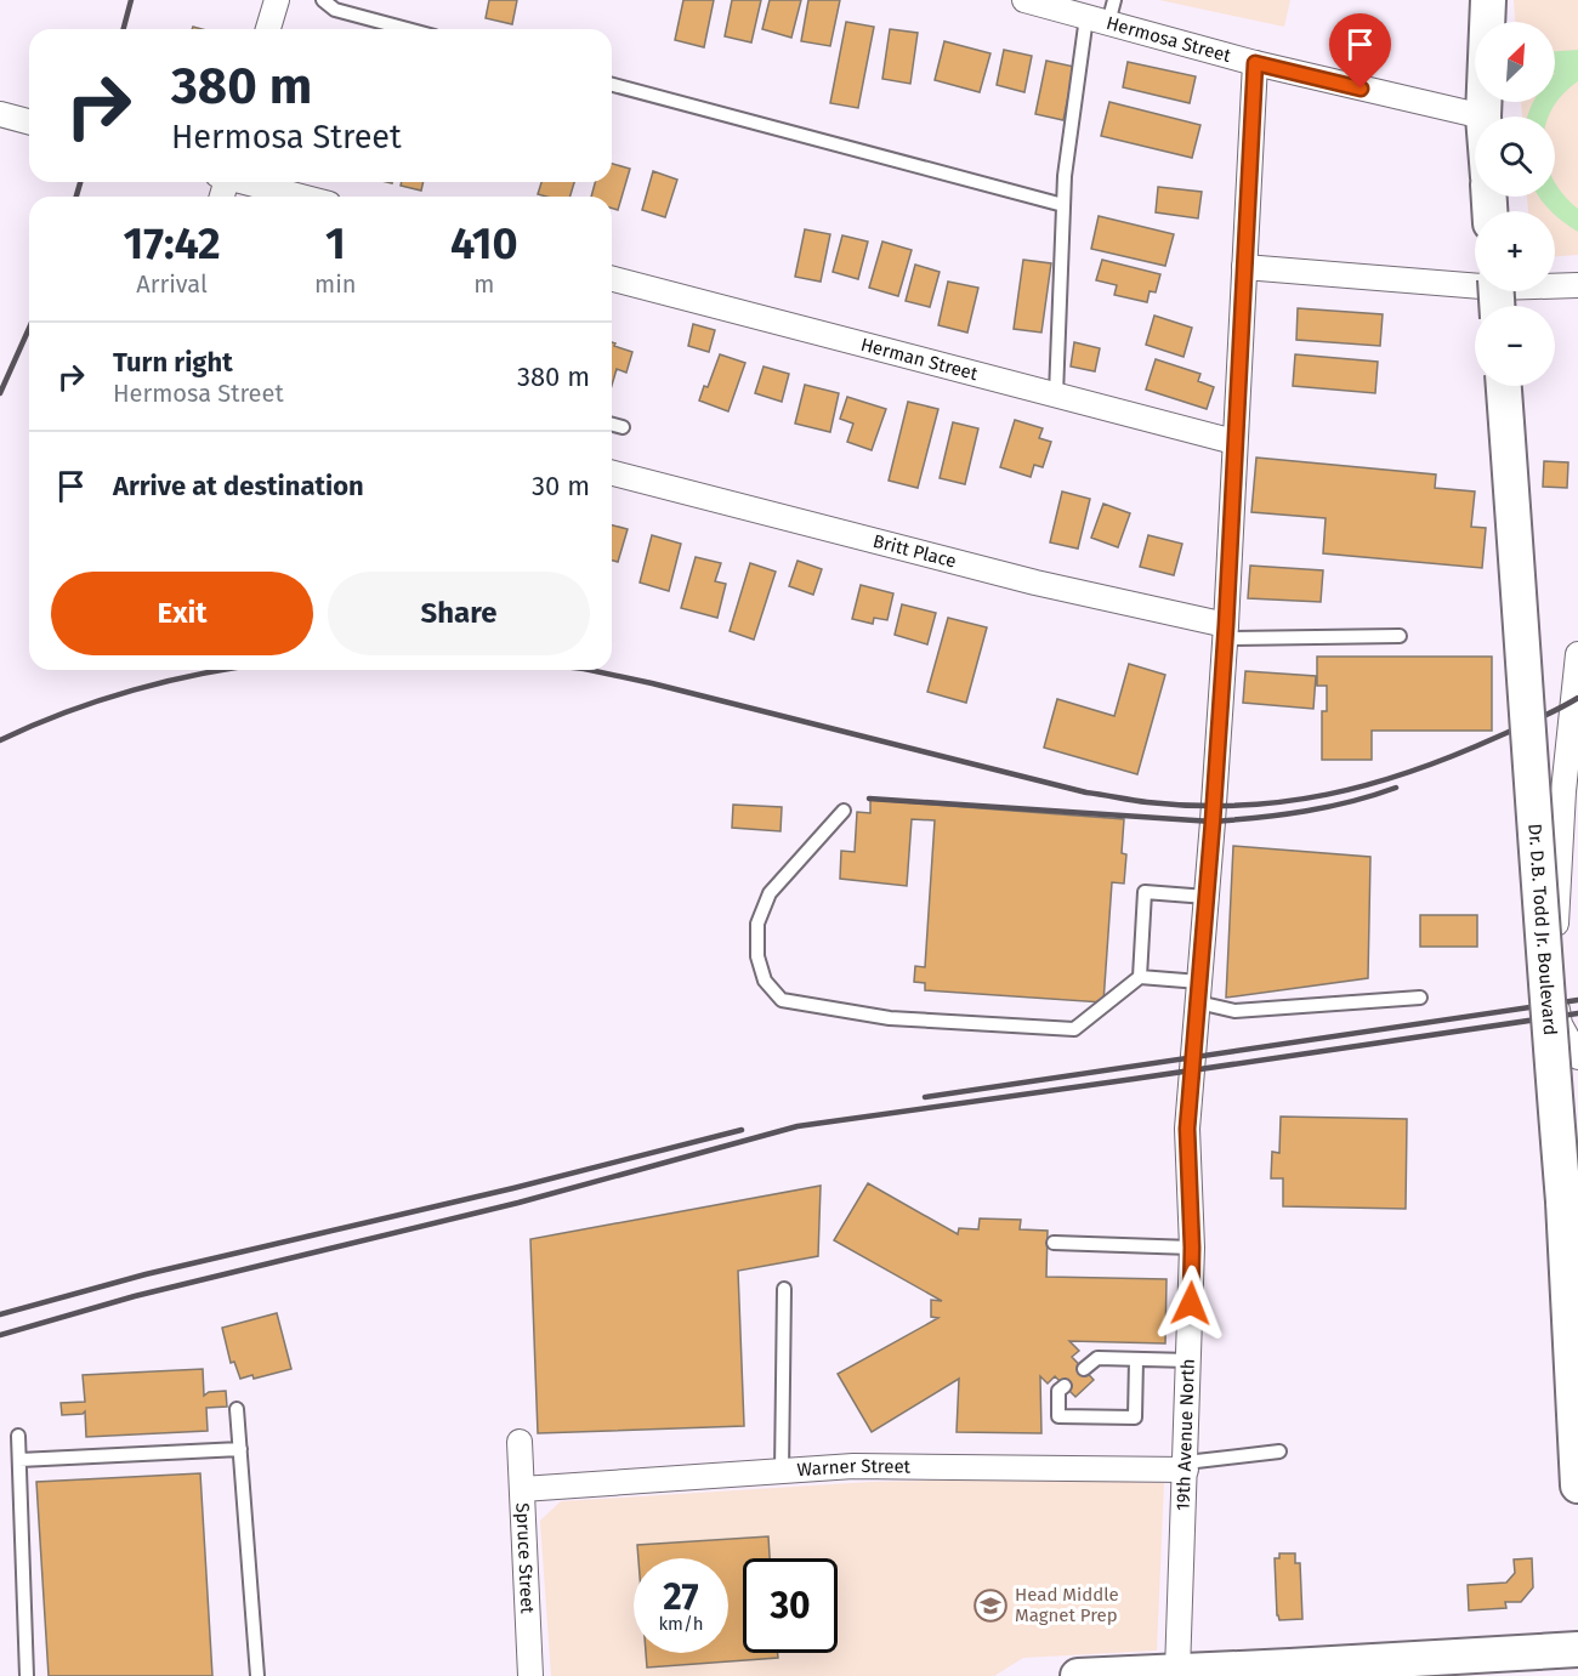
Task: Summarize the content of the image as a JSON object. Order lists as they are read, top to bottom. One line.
{"streets":{"main road":["Dr. D.B. Todd Jr. Boulevard"],"street":["Hermosa Street","Herman Street","Britt Place","19th Avenue North","Warner Street","Spruce Street"]},"crossings":[["Hermosa Street","19th Avenue North"],["Herman Street","19th Avenue North"],["Britt Place","19th Avenue North"],["19th Avenue North","Warner Street"],["Warner Street","Spruce Street"]],"places":{"school or university":["Head Middle Magnet Prep"]},"north":"top right","page":{"map_buttons":["+","−"],"turn":["380 m","Hermosa Street"],"eta":["17:42","Arrival","1","min","410","m"],"list":[{"name":"Turn right","note":"Hermosa Street","value":"380 m"},{"name":"Arrive at destination","value":"30 m"}],"buttons":["Exit","Share"],"speed":"27 km/h","limit":"30"}}
